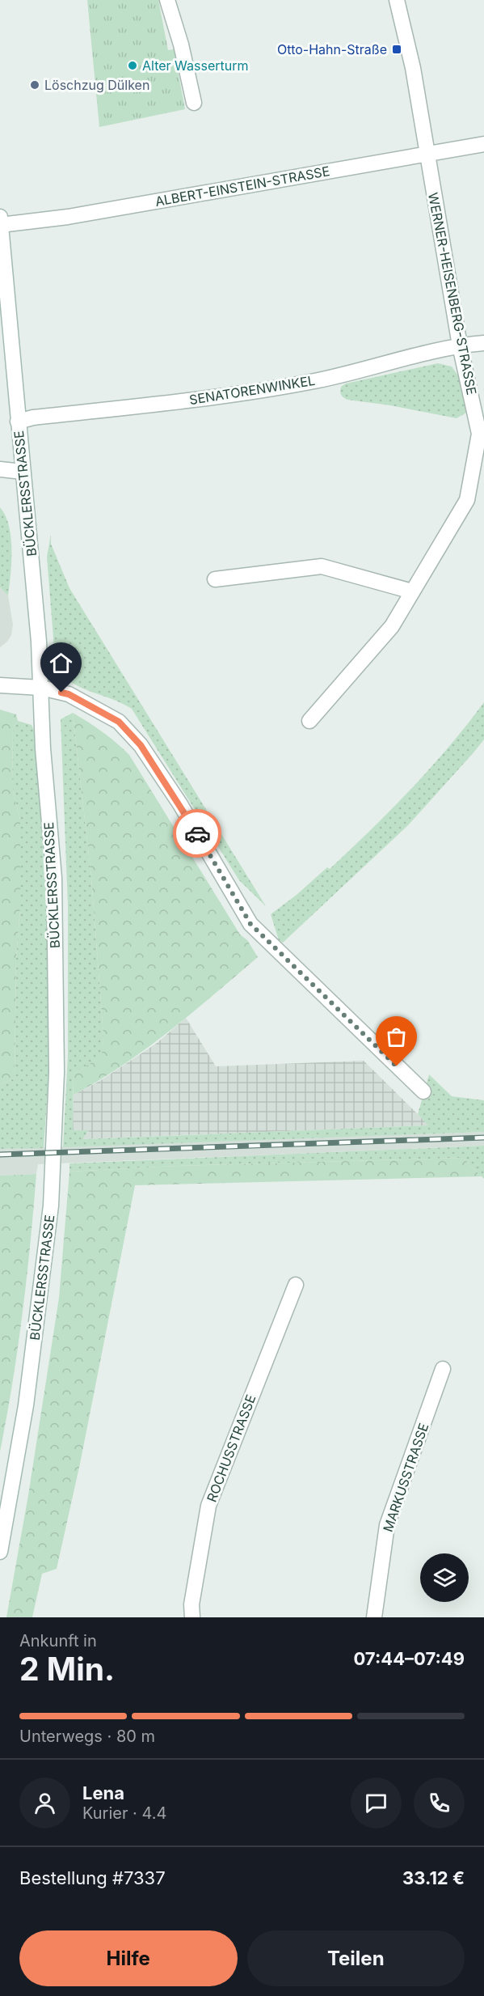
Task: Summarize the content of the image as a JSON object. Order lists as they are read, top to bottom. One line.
{"streets":{"street":["ALBERT-EINSTEIN-STRASSE","WERNER-HEISENBERG-STRASSE","SENATORENWINKEL","BÜCKLERSSTRASSE","ROCHUSSTRASSE","MARKUSSTRASSE"]},"crossings":[["ALBERT-EINSTEIN-STRASSE","WERNER-HEISENBERG-STRASSE"],["ALBERT-EINSTEIN-STRASSE","BÜCKLERSSTRASSE"],["WERNER-HEISENBERG-STRASSE","SENATORENWINKEL"],["SENATORENWINKEL","BÜCKLERSSTRASSE"]],"places":{"transit":["Otto-Hahn-Straße"],"other":["Alter Wasserturm","Löschzug Dülken"]},"page":{"heading":["2 Min.","Ankunft in","07:44–07:49"],"panel":["Lena","Kurier · 4.4","Bestellung #7337","33.12 €"],"bar":"Unterwegs · 80 m","buttons":["Hilfe","Teilen"]}}
